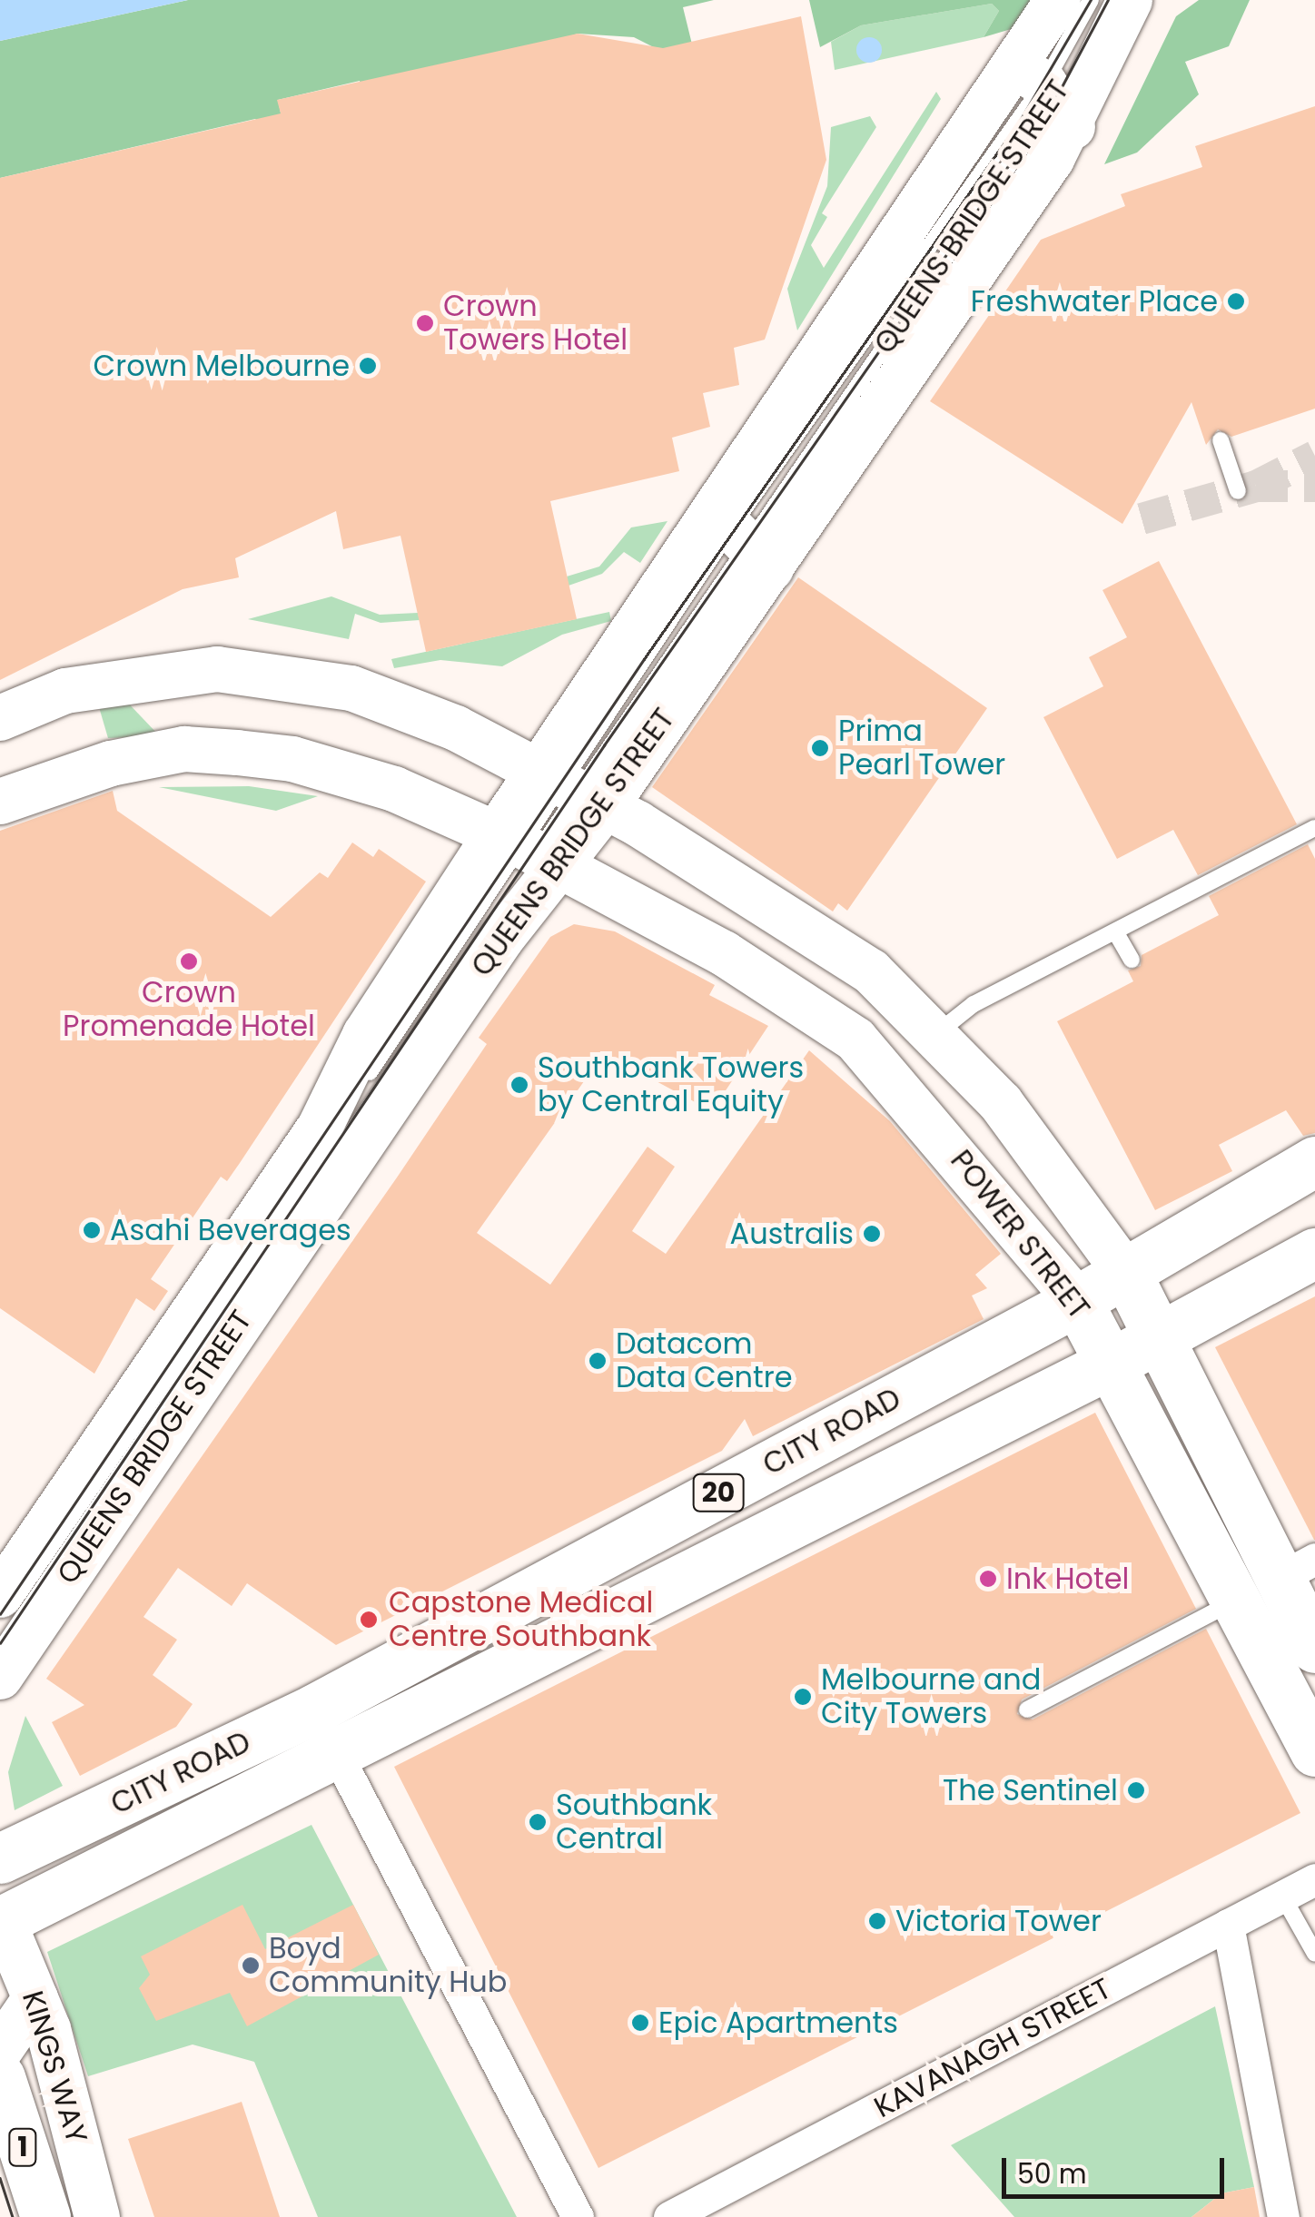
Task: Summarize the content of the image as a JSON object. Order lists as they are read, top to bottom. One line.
{"streets":{"main road":["POWER STREET","CITY ROAD","20","KINGS WAY","1"],"street":["QUEENS BRIDGE STREET","KAVANAGH STREET"]},"crossings":[["QUEENS BRIDGE STREET","POWER STREET"],["POWER STREET","CITY ROAD"],["CITY ROAD","KINGS WAY"]],"places":["Freshwater Place","Crown Towers Hotel","Crown Melbourne","Prima Pearl Tower","Crown Promenade Hotel","Southbank Towers by Central Equity","Asahi Beverages","Australis","Datacom Data Centre","Ink Hotel","Capstone Medical Centre Southbank","Melbourne and City Towers","The Sentinel","Southbank Central","Victoria Tower","Boyd Community Hub","Epic Apartments"],"scale_bar":"50 m"}
